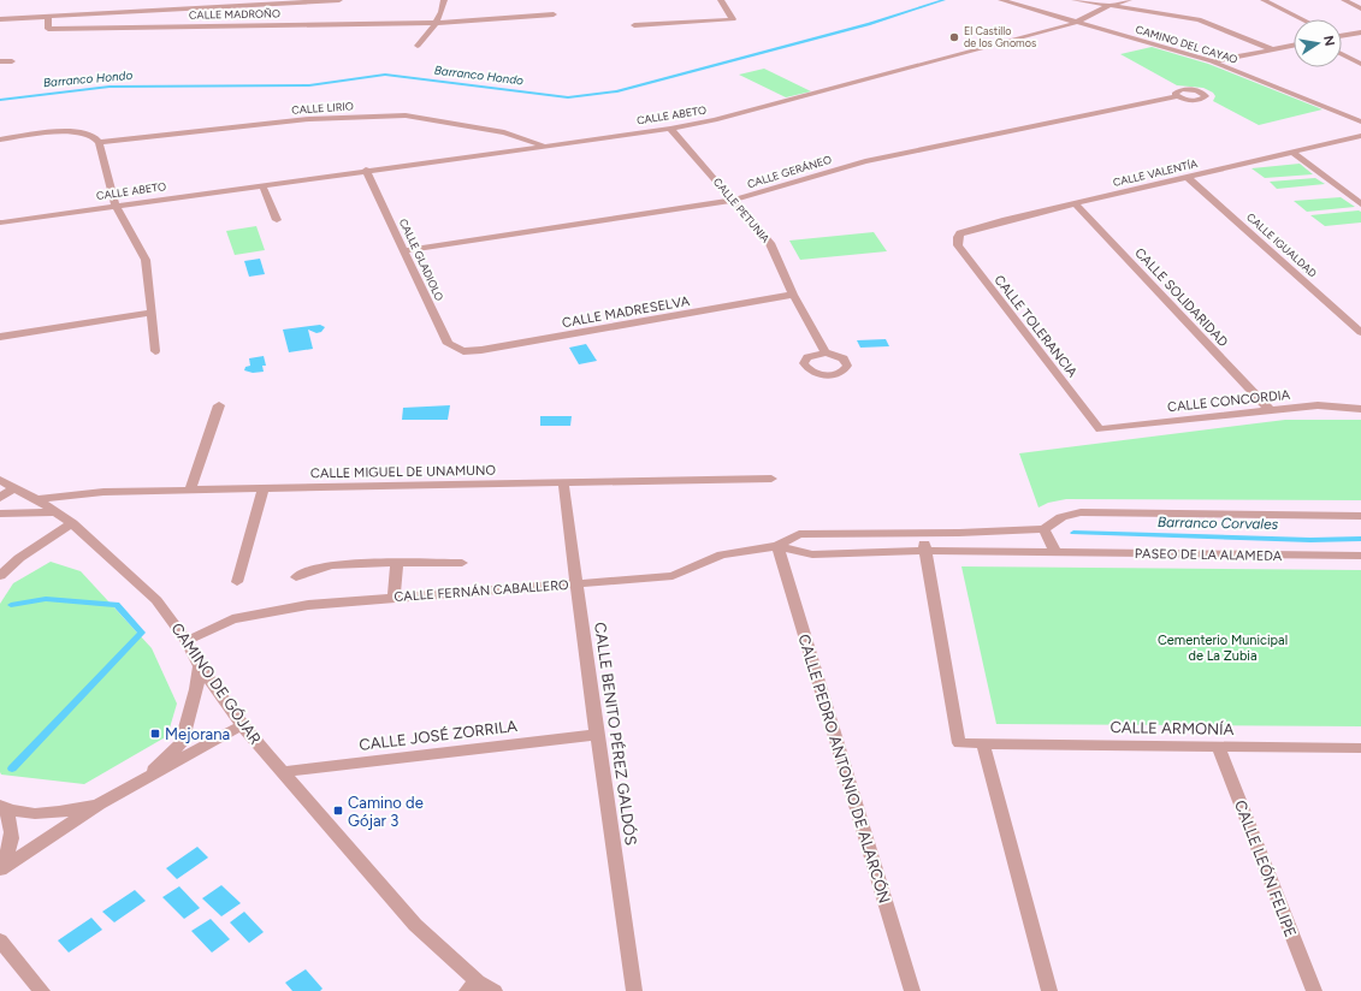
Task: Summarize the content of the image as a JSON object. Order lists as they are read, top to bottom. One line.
{"streets":{"street":["CALLE MADROÑO","CAMINO DEL CAYAO","CALLE LIRIO","CALLE ABETO","CALLE GERÁNEO","CALLE VALENTÍA","CALLE PETUNIA","CALLE IGUALDAD","CALLE GLADIOLO","CALLE SOLIDARIDAD","CALLE MADRESELVA","CALLE TOLERANCIA","CALLE CONCORDIA","CALLE MIGUEL DE UNAMUNO","PASEO DE LA ALAMEDA","CALLE FERNÁN CABALLERO","CAMINO DE GÓJAR","CALLE ARMONÍA","CALLE BENITO PÉREZ GALDÓS","CALLE JOSÉ ZORRILA","CALLE PEDRO ANTONIO DE ALARCÓN","CALLE LEÓN FELIPE"]},"crossings":[["CAMINO DEL CAYAO","CALLE ABETO"],["CALLE LIRIO","CALLE ABETO"],["CALLE ABETO","CALLE PETUNIA"],["CALLE ABETO","CALLE GLADIOLO"],["CALLE GERÁNEO","CALLE PETUNIA"],["CALLE GERÁNEO","CALLE GLADIOLO"],["CALLE VALENTÍA","CALLE IGUALDAD"],["CALLE VALENTÍA","CALLE SOLIDARIDAD"],["CALLE VALENTÍA","CALLE TOLERANCIA"],["CALLE PETUNIA","CALLE MADRESELVA"],["CALLE GLADIOLO","CALLE MADRESELVA"],["CALLE SOLIDARIDAD","CALLE CONCORDIA"],["CALLE TOLERANCIA","CALLE CONCORDIA"],["CALLE MIGUEL DE UNAMUNO","CAMINO DE GÓJAR"],["CALLE MIGUEL DE UNAMUNO","CALLE BENITO PÉREZ GALDÓS"],["PASEO DE LA ALAMEDA","CALLE FERNÁN CABALLERO"],["PASEO DE LA ALAMEDA","CALLE ARMONÍA"],["CALLE FERNÁN CABALLERO","CAMINO DE GÓJAR"],["CALLE FERNÁN CABALLERO","CALLE ARMONÍA"],["CALLE FERNÁN CABALLERO","CALLE BENITO PÉREZ GALDÓS"],["CALLE FERNÁN CABALLERO","CALLE PEDRO ANTONIO DE ALARCÓN"],["CAMINO DE GÓJAR","CALLE JOSÉ ZORRILA"],["CALLE ARMONÍA","CALLE LEÓN FELIPE"],["CALLE BENITO PÉREZ GALDÓS","CALLE JOSÉ ZORRILA"]],"water":["Barranco Hondo","Barranco Corvales"],"parks":["Cementerio Municipal de La Zubia"],"places":{"other":["El Castillo de los Gnomos"],"transit":["Mejorana","Camino de Gójar 3"]},"north":"right"}
